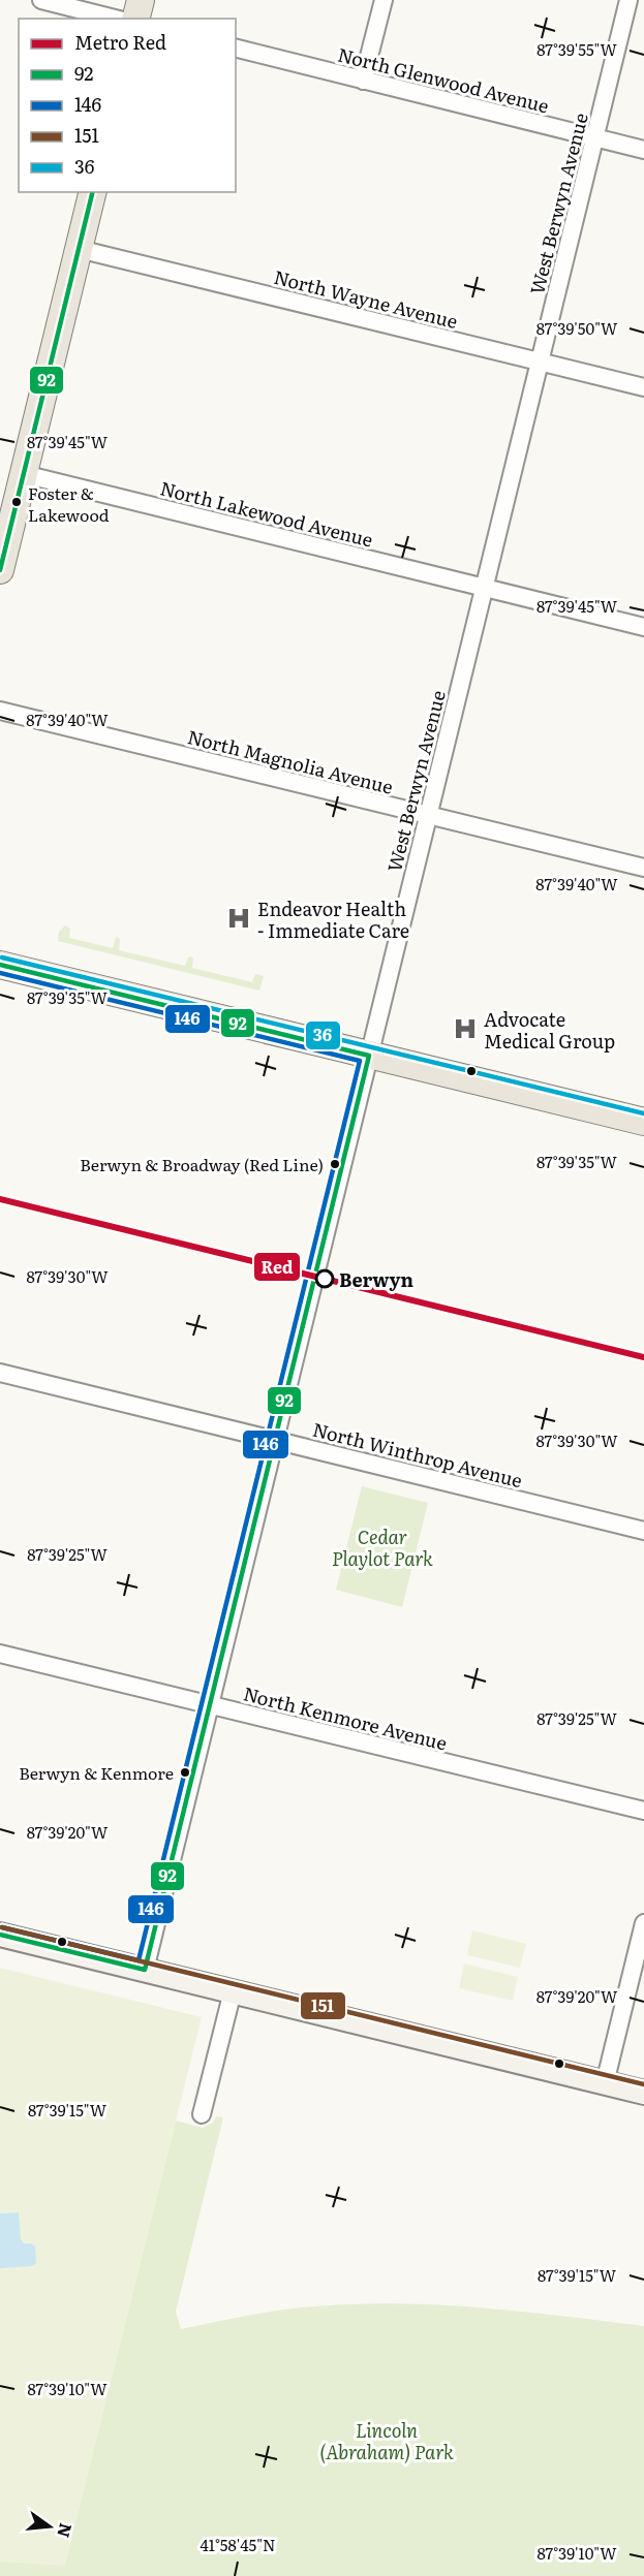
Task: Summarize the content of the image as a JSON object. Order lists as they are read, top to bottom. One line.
{"streets":{"street":["North Glenwood Avenue","West Berwyn Avenue","North Wayne Avenue","North Lakewood Avenue","North Magnolia Avenue","North Winthrop Avenue","North Kenmore Avenue"]},"crossings":[["North Glenwood Avenue","West Berwyn Avenue"],["West Berwyn Avenue","North Wayne Avenue"],["West Berwyn Avenue","North Lakewood Avenue"],["West Berwyn Avenue","North Magnolia Avenue"],["West Berwyn Avenue","North Winthrop Avenue"],["West Berwyn Avenue","North Kenmore Avenue"]],"parks":["Cedar Playlot Park","Lincoln (Abraham) Park"],"places":{"other":["Foster & Lakewood","Berwyn & Broadway (Red Line)","Berwyn","Berwyn & Kenmore"],"hospital":["Endeavor Health - Immediate Care","Advocate Medical Group"]},"lines":["transit line 92","transit line 36","transit line 146","metro line Red","transit line 151"],"legend":["Metro Red","92","146","151","36"],"north":"right","coordinates":["87°39'55\"W","87°39'50\"W","87°39'45\"W","87°39'40\"W","87°39'35\"W","87°39'30\"W","87°39'25\"W","87°39'20\"W","87°39'15\"W","87°39'10\"W","41°58'45\"N"]}
